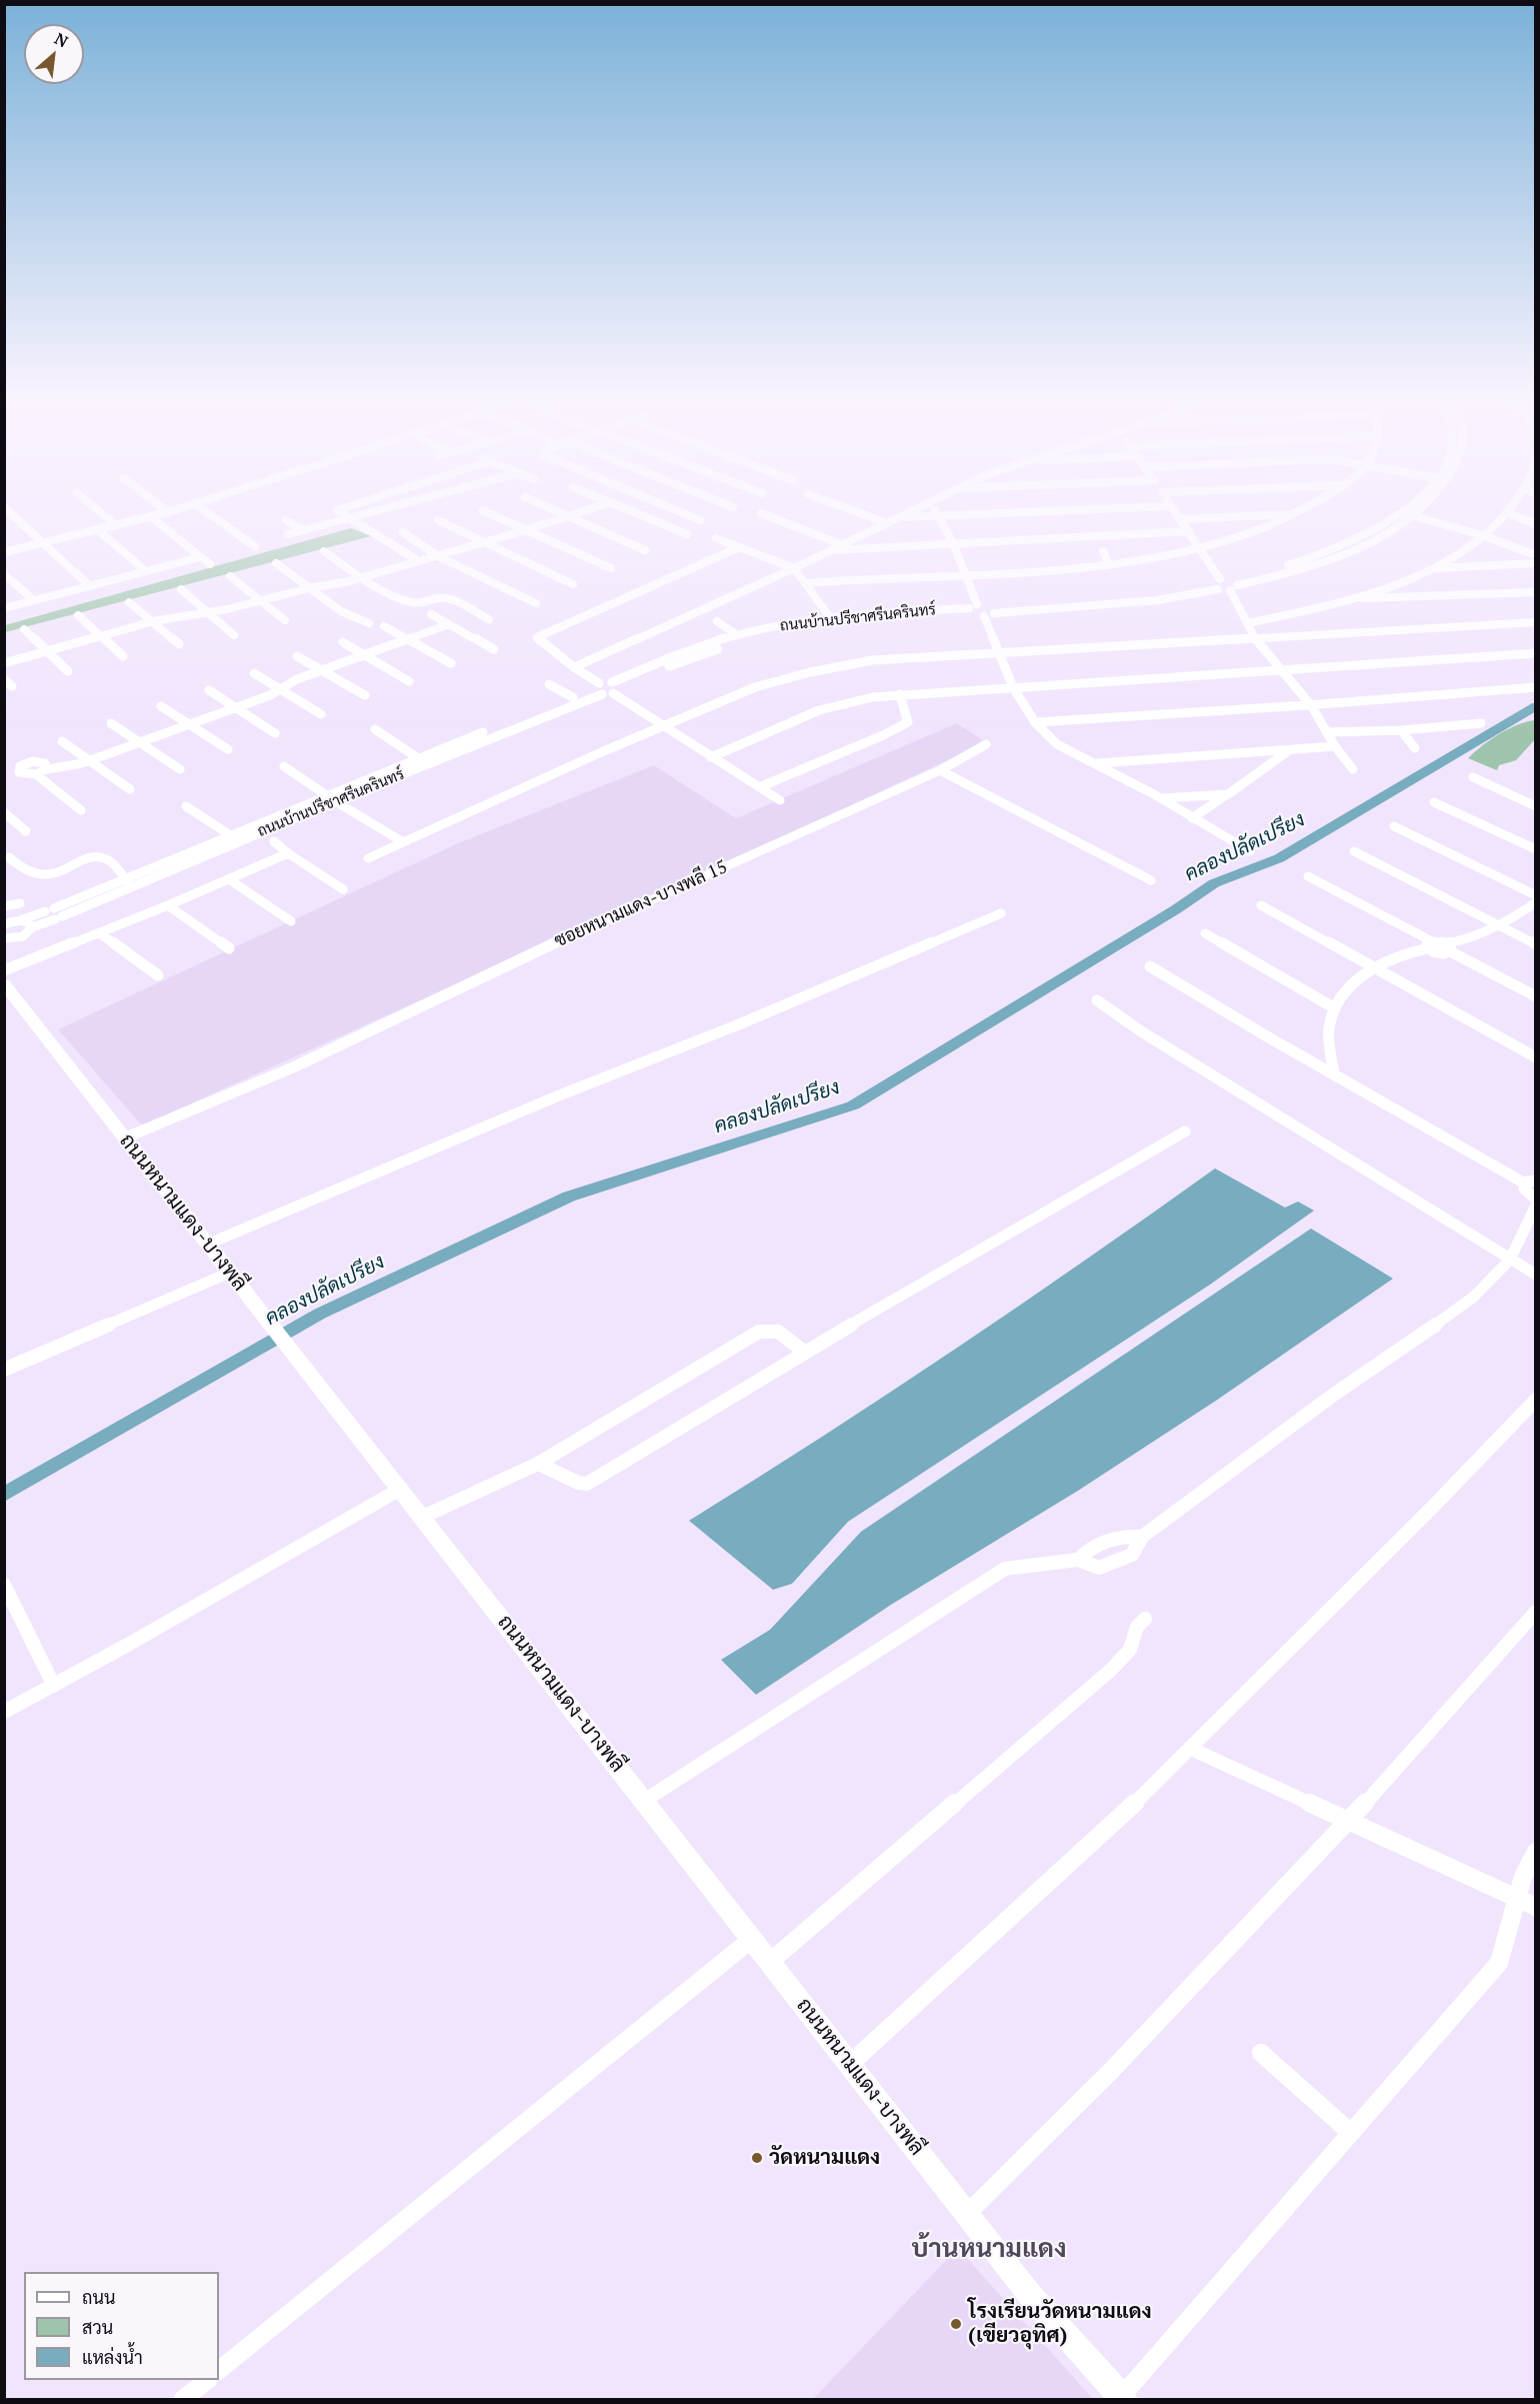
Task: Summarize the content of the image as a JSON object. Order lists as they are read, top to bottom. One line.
{"streets":{"main road":["ถนนหนามแดง-บางพลี"],"street":["ถนนบ้านปรีชาศรีนครินทร์","ซอยหนามแดง-บางพลี 15"]},"crossings":[["ซอยหนามแดง-บางพลี 15","ถนนหนามแดง-บางพลี"]],"districts":["บ้านหนามแดง"],"water":["คลองปลัดเปรียง"],"places":["วัดหนามแดง","โรงเรียนวัดหนามแดง (เขียวอุทิศ)"],"legend":["ถนน","สวน","แหล่งน้ำ"],"north":"top right"}
